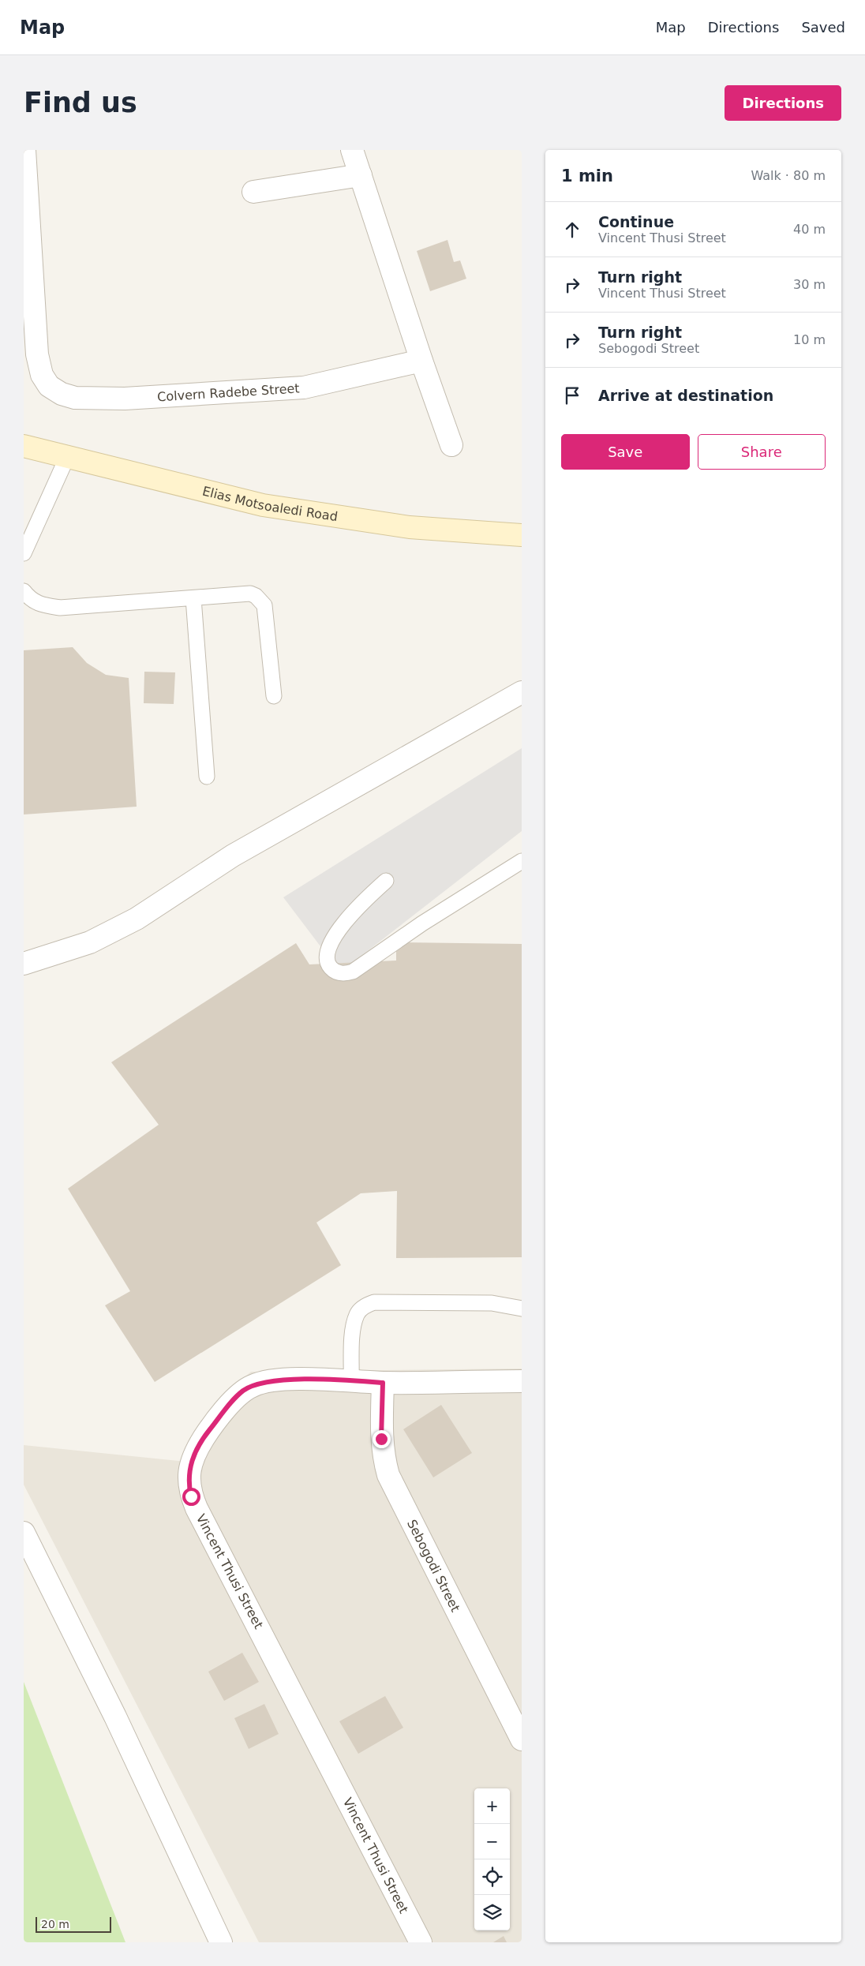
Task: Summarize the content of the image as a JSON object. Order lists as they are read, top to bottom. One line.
{"streets":{"main road":["Elias Motsoaledi Road"],"street":["Colvern Radebe Street","Sebogodi Street","Vincent Thusi Street"]},"crossings":[["Sebogodi Street","Vincent Thusi Street"]],"scale_bar":"20 m","page":{"header":"Map","nav":["Map","Directions","Saved"],"buttons":["Directions",["Save","Share"]],"title":"Find us","heading":["1 min","Walk · 80 m"],"list":[["Continue","Vincent Thusi Street","40 m"],["Turn right","Vincent Thusi Street","30 m"],["Turn right","Sebogodi Street","10 m"],"Arrive at destination"],"map_buttons":["+","−"],"scale":"20 m"}}
